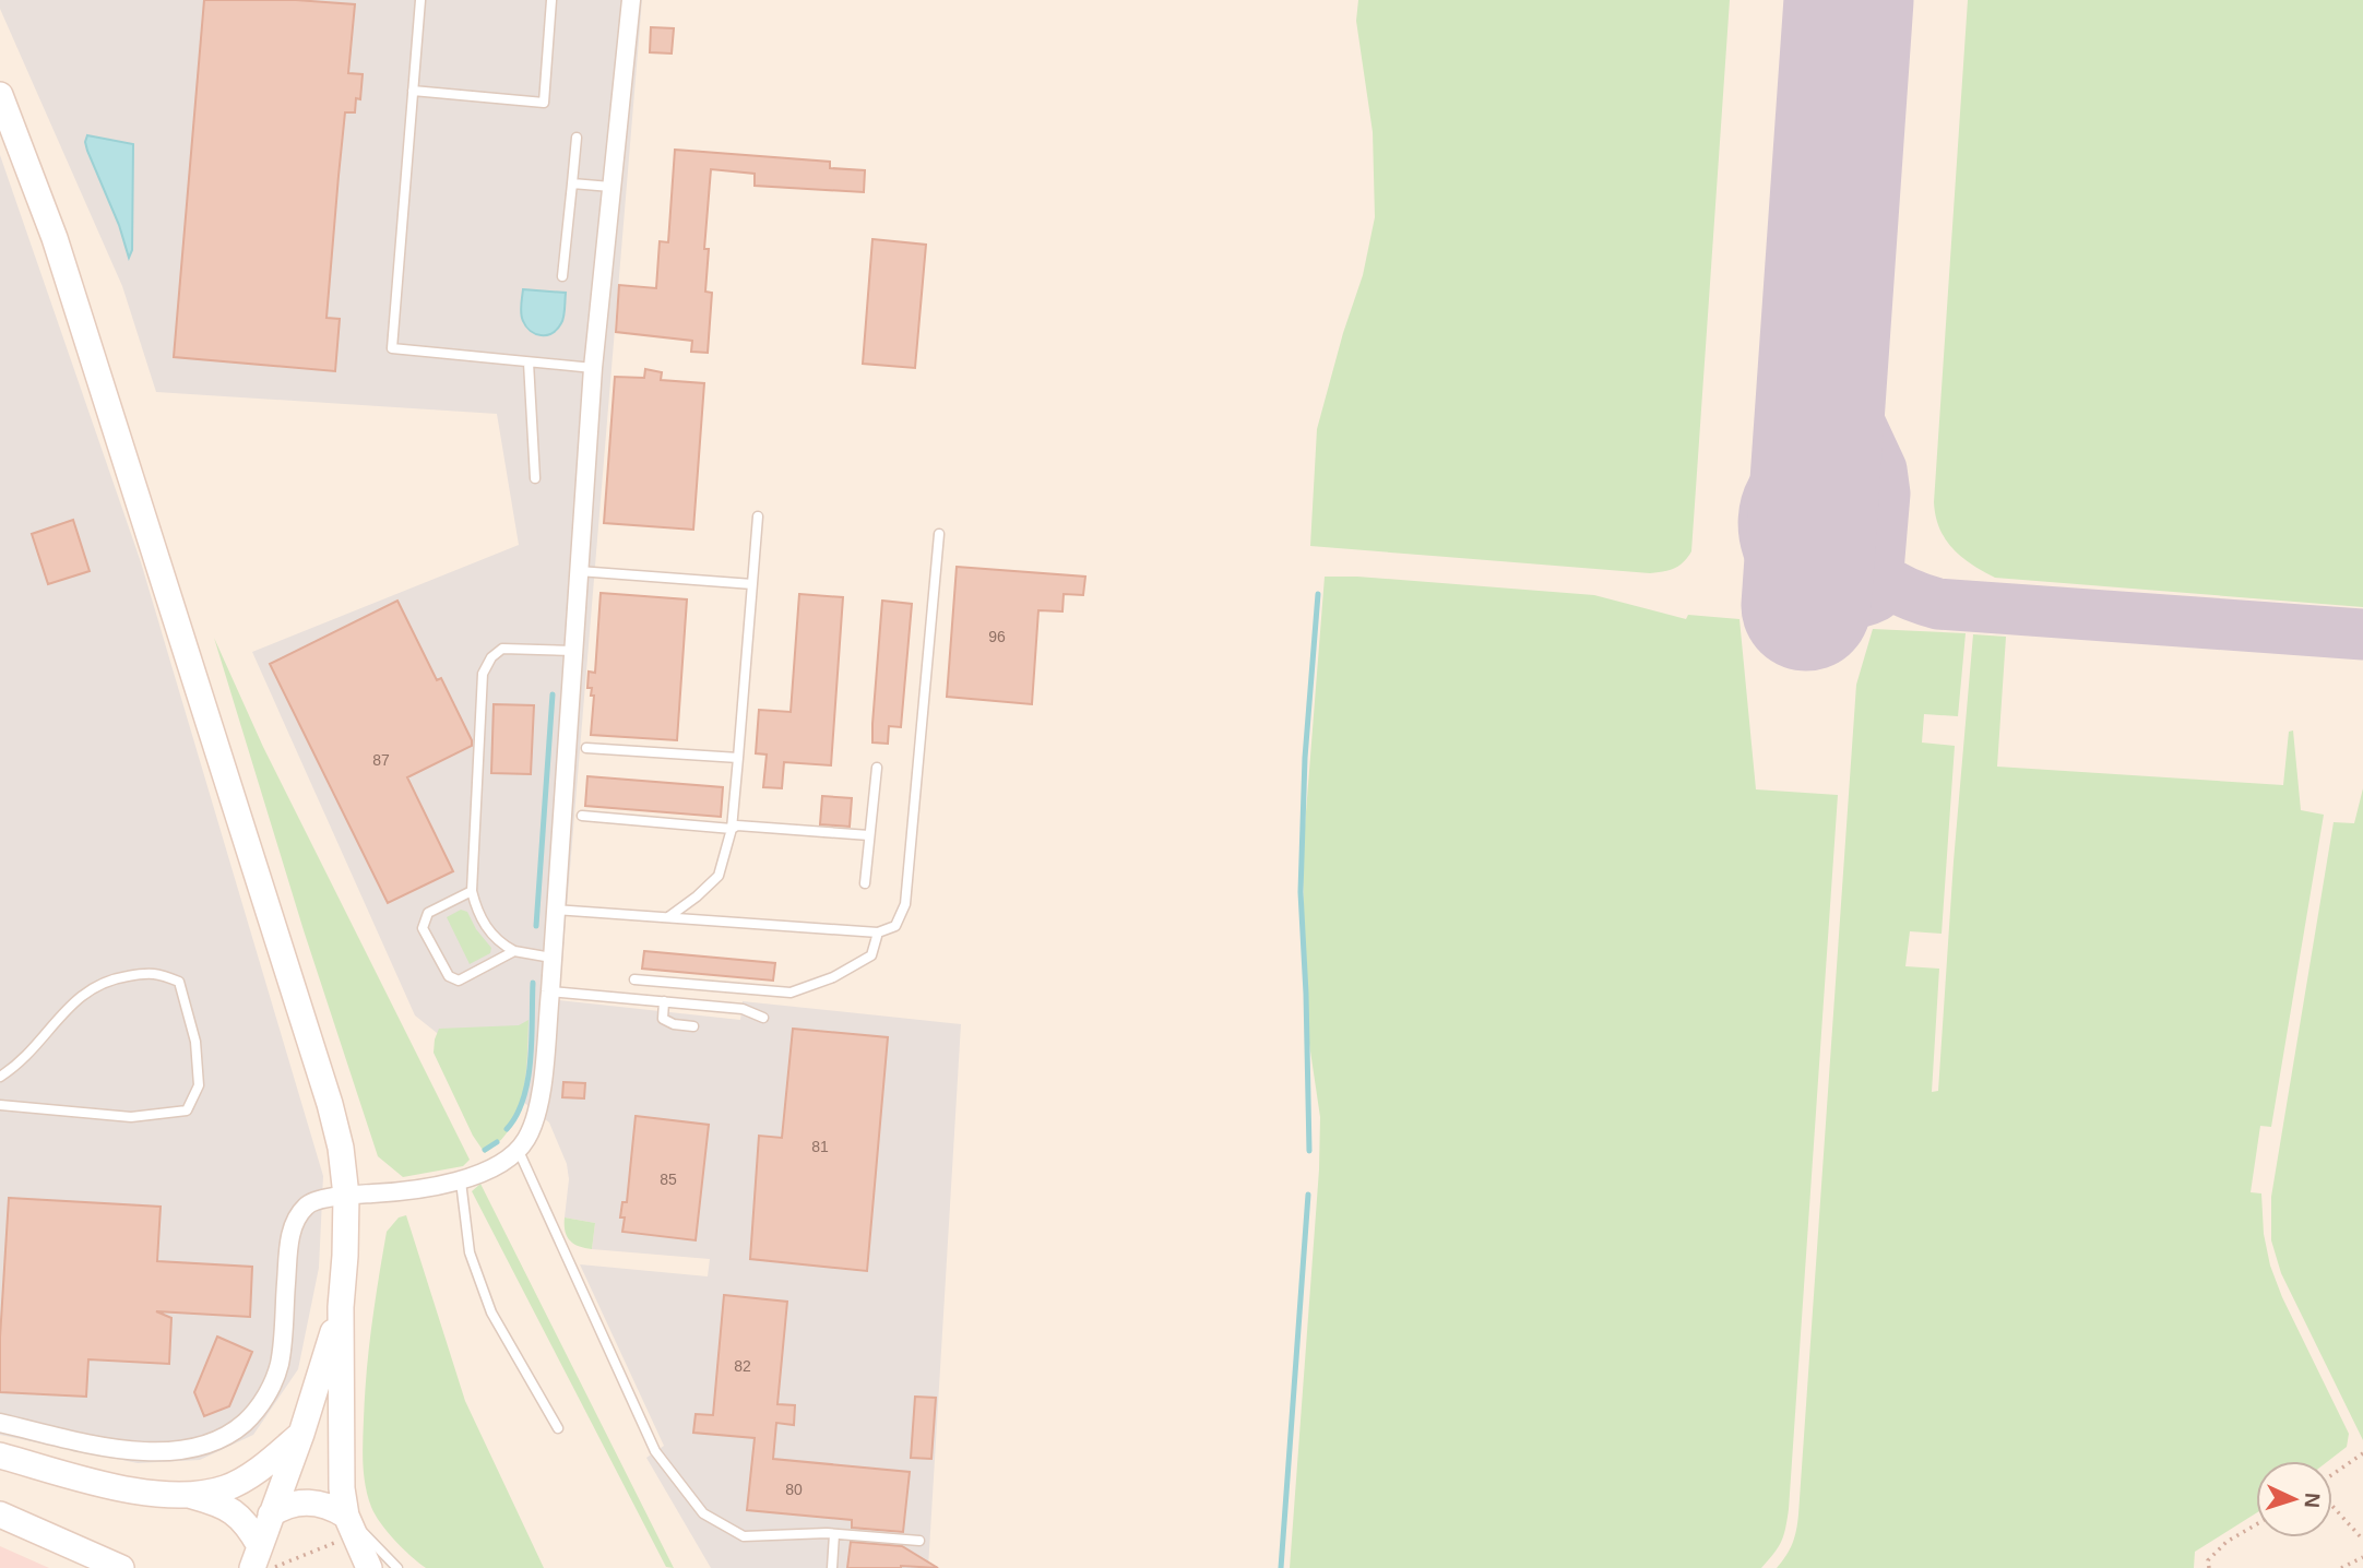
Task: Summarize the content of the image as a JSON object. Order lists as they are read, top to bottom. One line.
{"house_numbers":["96","87","81","85","82","80"],"north":"right"}
